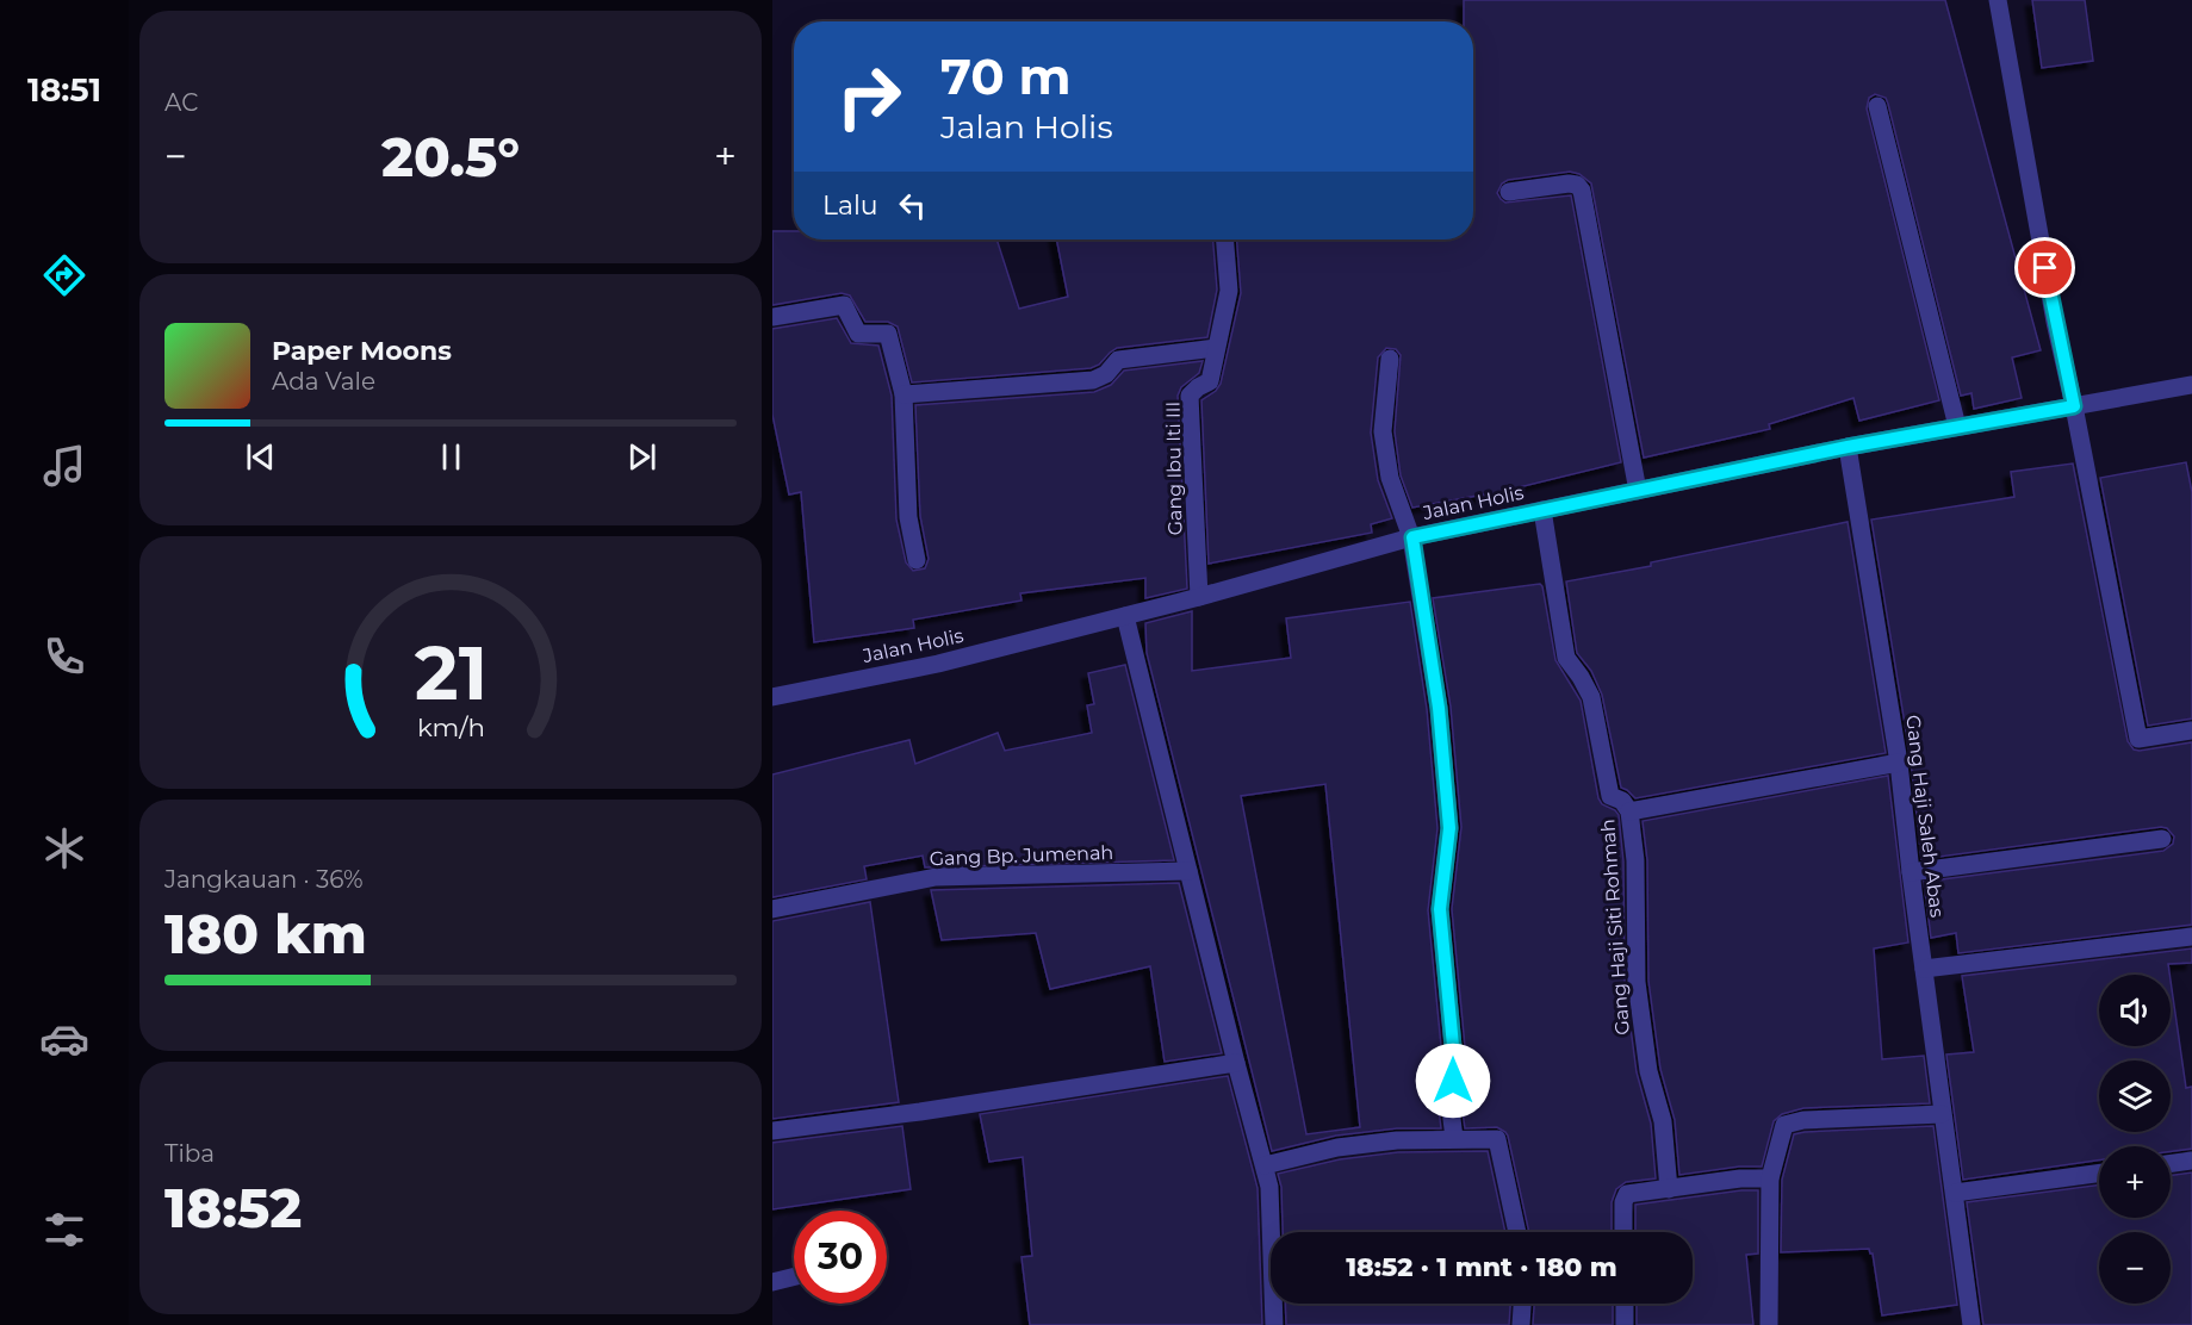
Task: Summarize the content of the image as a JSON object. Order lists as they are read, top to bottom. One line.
{"streets":{"street":["Gang Ibu Iti III","Jalan Holis","Gang Haji Saleh Abas","Gang Bp. Jumenah","Gang Haji Siti Rohmah"]},"crossings":[["Gang Ibu Iti III","Jalan Holis"],["Jalan Holis","Gang Haji Saleh Abas"],["Jalan Holis","Gang Haji Siti Rohmah"]],"page":{"tabs":"18:51","tile":["AC",["Jangkauan · 36%","180 km"],["Tiba","18:52"]],"turn":["70 m","Jalan Holis"],"heat":["−","20.5°","+"],"then":"Lalu","song":["Paper Moons","Ada Vale"],"map_buttons":["+","−"],"limit":"30","trip":"18:52 · 1 mnt · 180 m","gauge":["21","km/h"]}}
